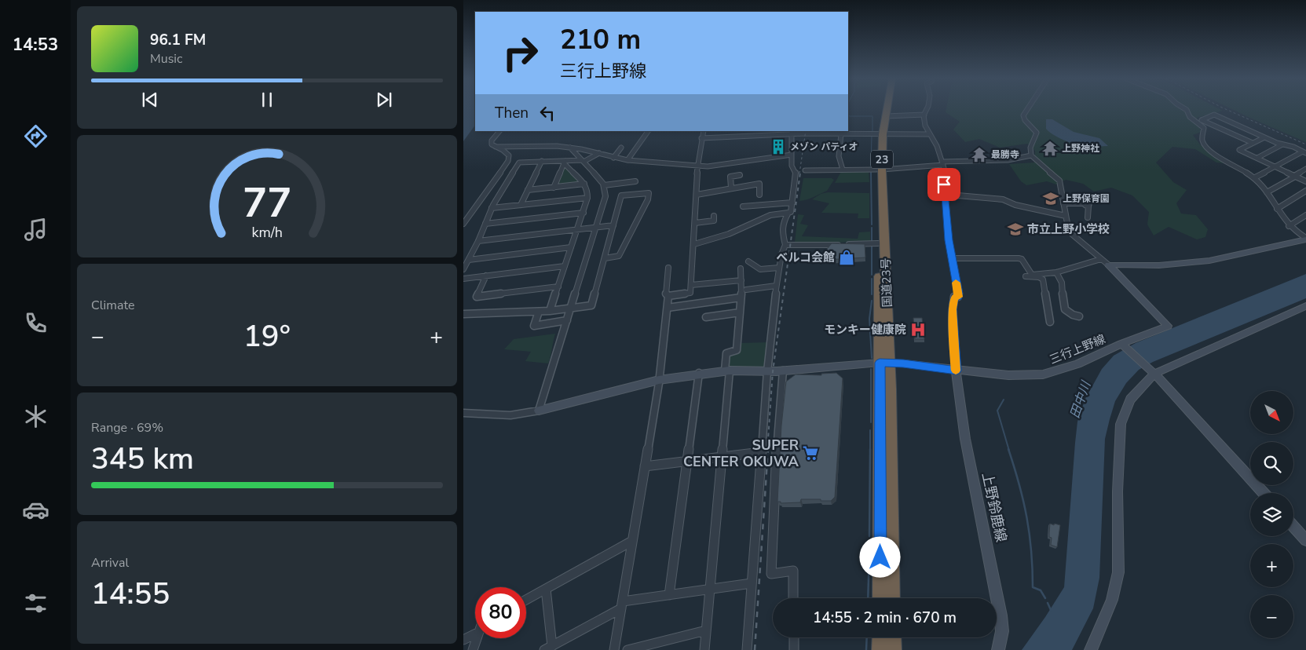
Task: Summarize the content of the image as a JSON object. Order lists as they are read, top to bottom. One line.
{"streets":{"highway":["23","国道23号"],"street":["三行上野線","上野鈴鹿線"]},"crossings":[["国道23号","三行上野線"],["三行上野線","上野鈴鹿線"]],"water":["田中川"],"places":{"building":["メゾン パティオ"],"temple":["上野神社","最勝寺"],"school or university":["上野保育園","市立上野小学校"],"shop":["ベルコ会館"],"hospital":["モンキー健康院"],"supermarket":["SUPER CENTER OKUWA"]},"north":"bottom right","page":{"tabs":"14:53","turn":["210 m","三行上野線"],"song":["96.1 FM","Music"],"then":"Then","tile":["Climate",["Range · 69%","345 km"],["Arrival","14:55"]],"heat":["−","19°","+"],"map_buttons":["+","−"],"limit":"80","trip":"14:55 · 2 min · 670 m","gauge":["77","km/h"]}}
